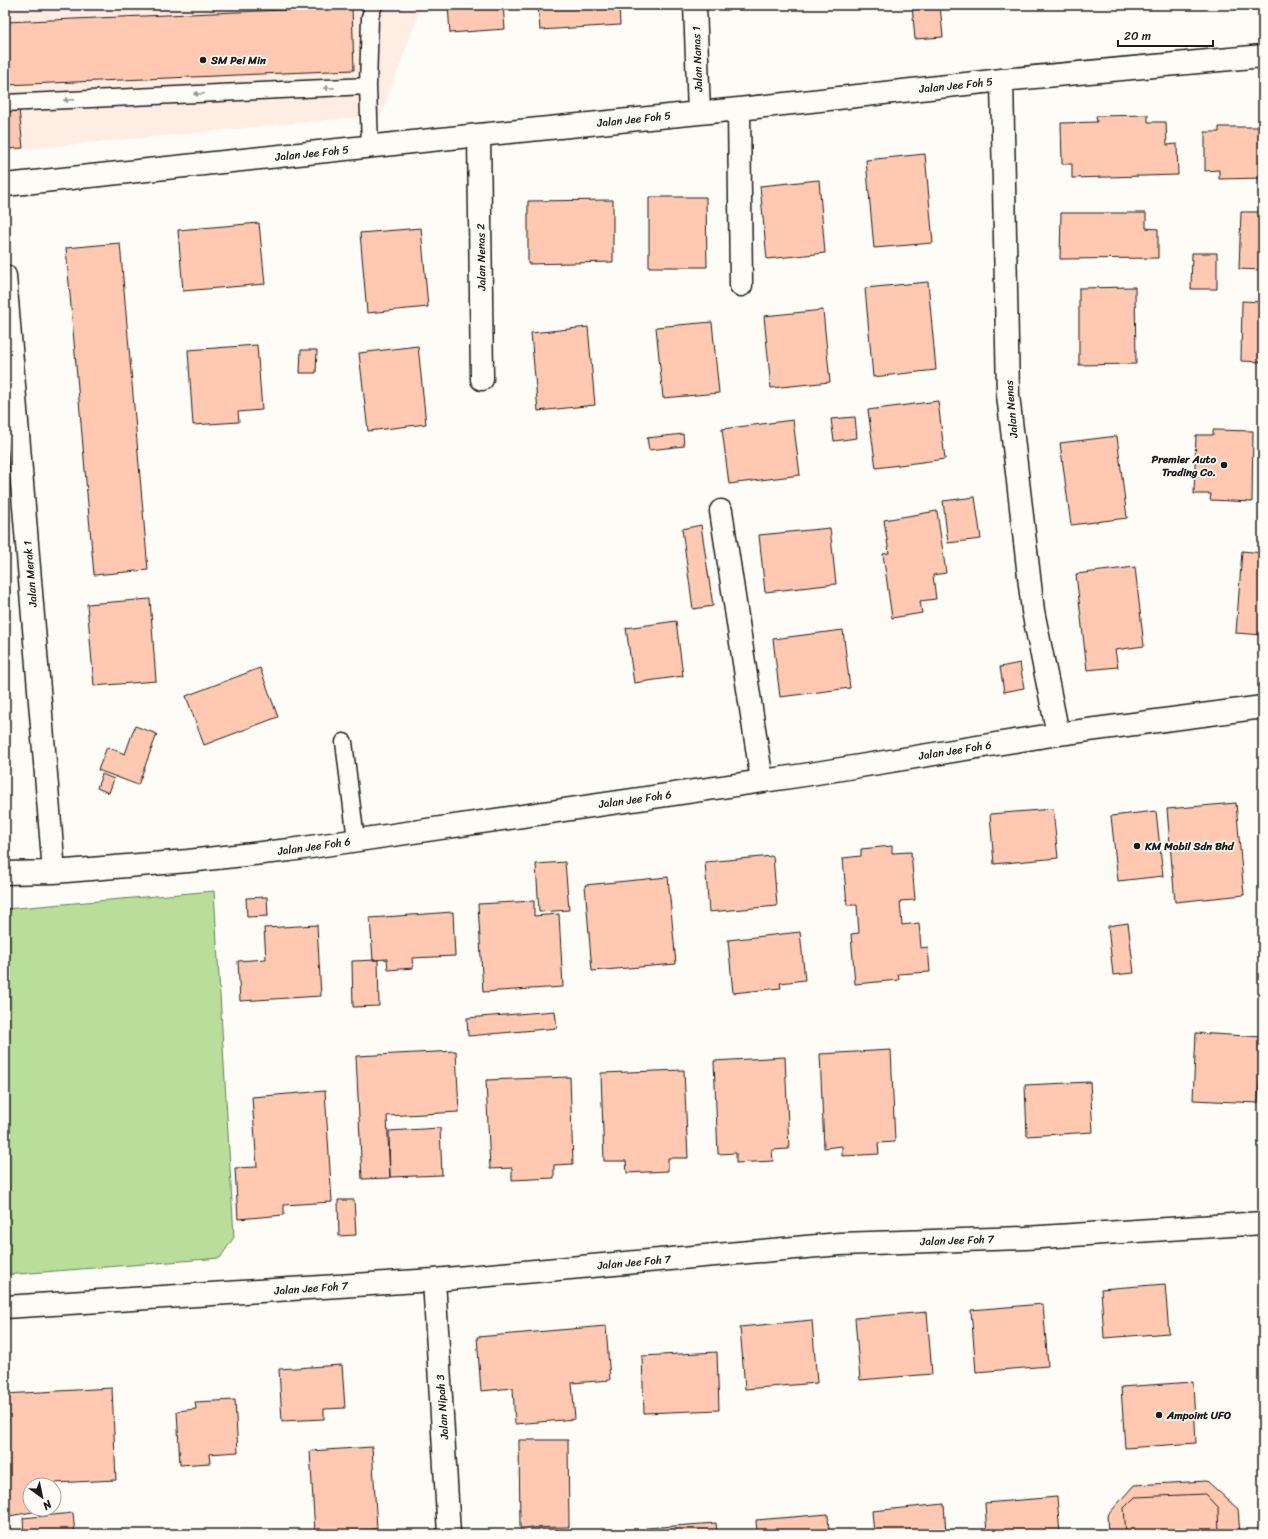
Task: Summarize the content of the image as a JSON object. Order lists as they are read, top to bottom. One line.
{"streets":{"street":["Jalan Nanas 1","Jalan Jee Foh 5","Jalan Nenas 2","Jalan Nenas","Jalan Merak 1","Jalan Jee Foh 6","Jalan Jee Foh 7","Jalan Nipah 3"]},"crossings":[["Jalan Nanas 1","Jalan Jee Foh 5"],["Jalan Jee Foh 5","Jalan Nenas 2"],["Jalan Jee Foh 5","Jalan Nenas"],["Jalan Nenas","Jalan Jee Foh 6"],["Jalan Merak 1","Jalan Jee Foh 6"],["Jalan Jee Foh 7","Jalan Nipah 3"]],"places":["SM Pei Min","Premier Auto Trading Co.","KM Mobil Sdn Bhd","Ampoint UFO"],"scale_bar":"20 m","north":"bottom right"}
